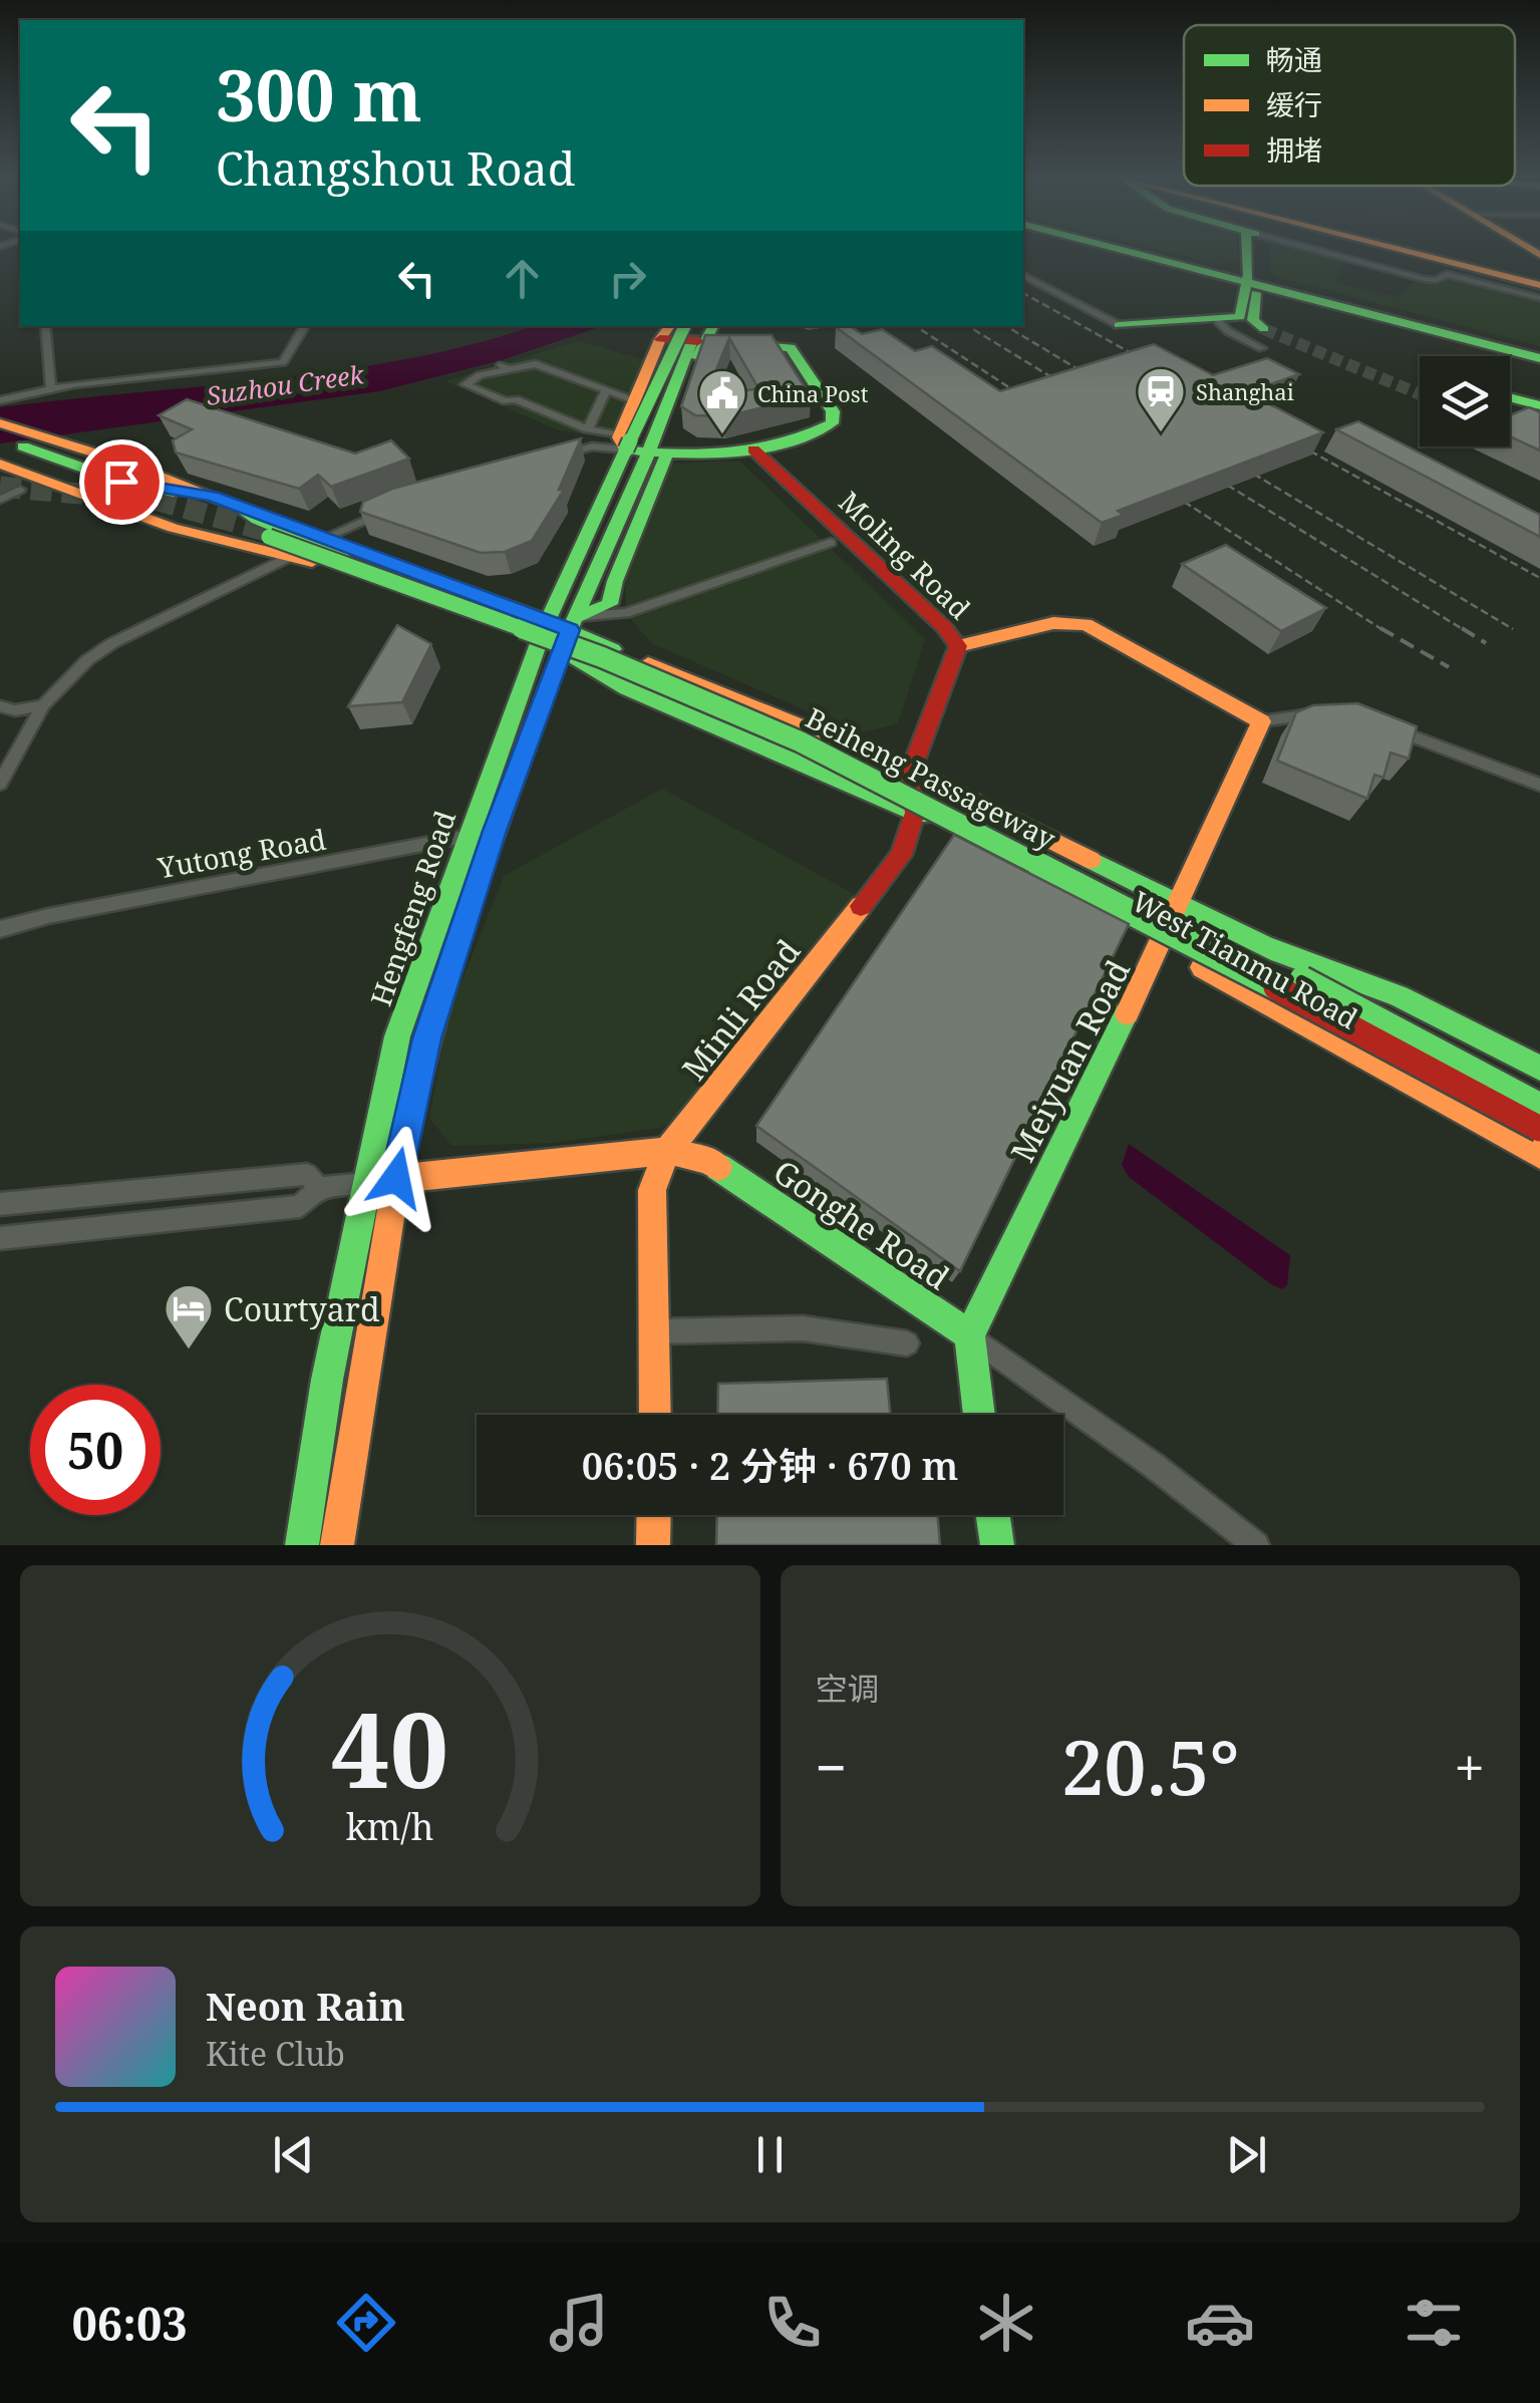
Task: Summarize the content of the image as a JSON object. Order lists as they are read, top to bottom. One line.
{"streets":{"main road":["Moling Road","Beiheng Passageway","Hengfeng Road","West Tianmu Road","Minli Road","Meiyuan Road","Gonghe Road"],"street":["Yutong Road"]},"crossings":[["Moling Road","Minli Road"],["Moling Road","Meiyuan Road"],["Yutong Road","Hengfeng Road"],["Hengfeng Road","West Tianmu Road"],["Hengfeng Road","Gonghe Road"],["West Tianmu Road","Minli Road"],["West Tianmu Road","Meiyuan Road"],["Minli Road","Gonghe Road"],["Meiyuan Road","Gonghe Road"]],"water":["Suzhou Creek"],"places":{"station":["Shanghai"],"public building":["China Post"],"hotel":["Courtyard"]},"legend":["畅通","缓行","拥堵"],"page":{"turn":["300 m","Changshou Road"],"limit":"50","trip":"06:05 · 2 分钟 · 670 m","tile":"空调","heat":["−","20.5°","+"],"song":["Neon Rain","Kite Club"],"tabs":"06:03","gauge":["40","km/h"]}}
